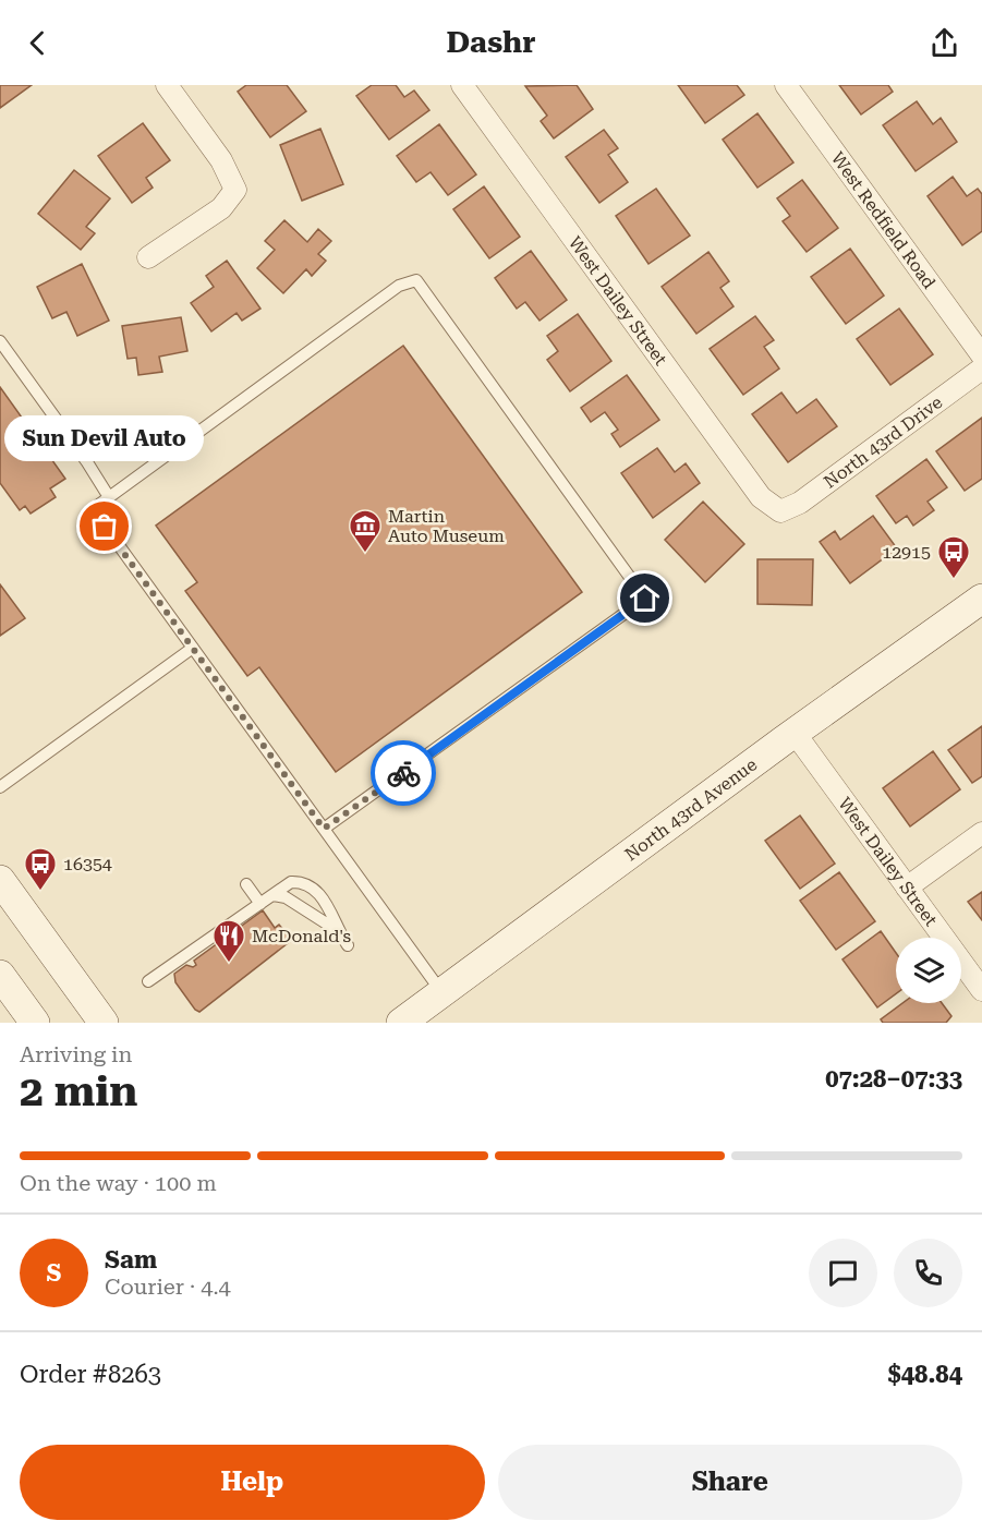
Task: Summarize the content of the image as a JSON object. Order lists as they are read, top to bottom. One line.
{"streets":{"main road":["North 43rd Avenue"],"street":["West Redfield Road","West Dailey Street","North 43rd Drive"]},"crossings":[["West Dailey Street","North 43rd Drive"],["West Dailey Street","North 43rd Avenue"]],"places":{"other":["Sun Devil Auto"],"museum":["Martin Auto Museum"],"bus stop":["12915","16354"],"restaurant":["McDonald's"]},"page":{"header":"Dashr","bubble":"Sun Devil Auto","heading":["2 min","Arriving in","07:28–07:33"],"panel":["Sam","Courier · 4.4","Order #8263","$48.84"],"bar":"On the way · 100 m","round":"S","buttons":["Help","Share"]}}
